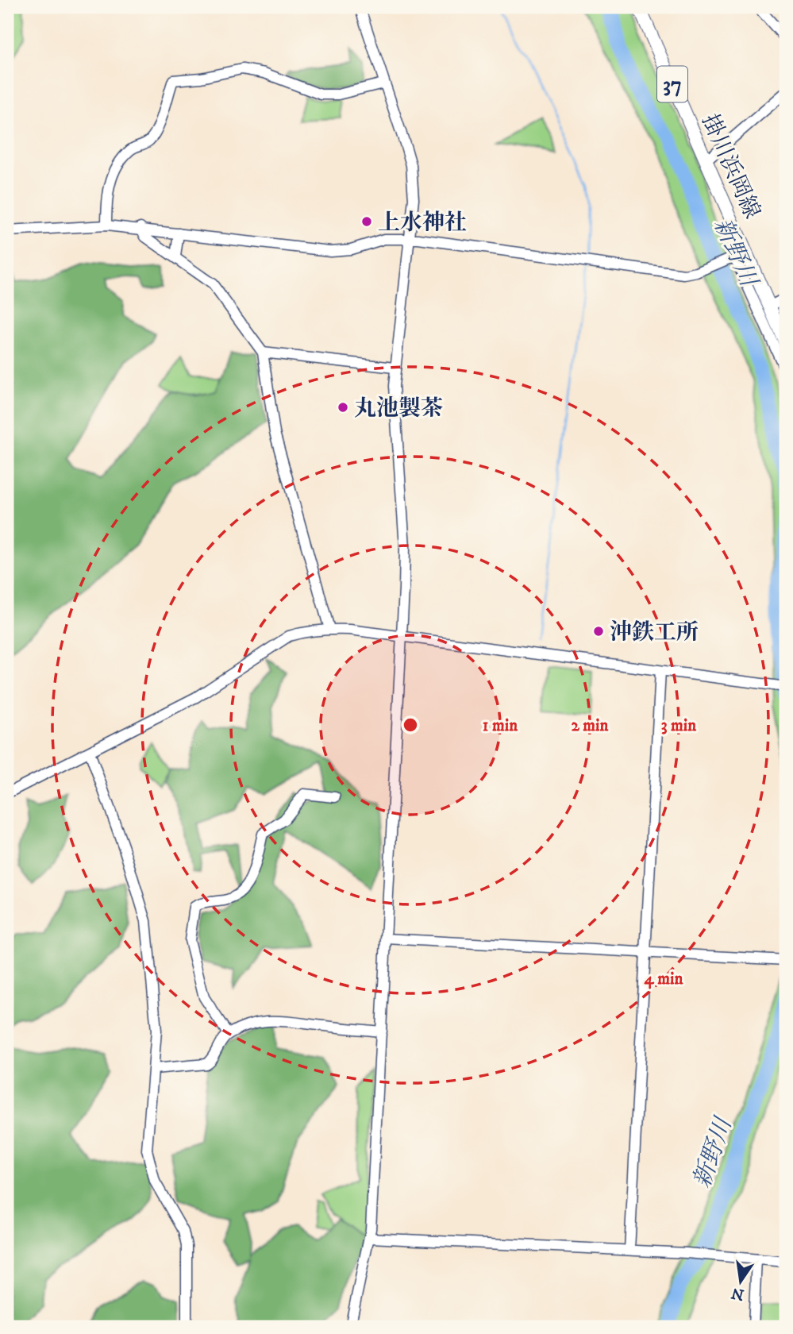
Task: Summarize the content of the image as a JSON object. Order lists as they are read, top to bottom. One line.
{"streets":{"main road":["37","掛川浜岡線"]},"water":["新野川"],"places":["上水神社","丸池製茶","沖鉄工所"],"north":"bottom","rings":["1 min","2 min","3 min","4 min"]}
